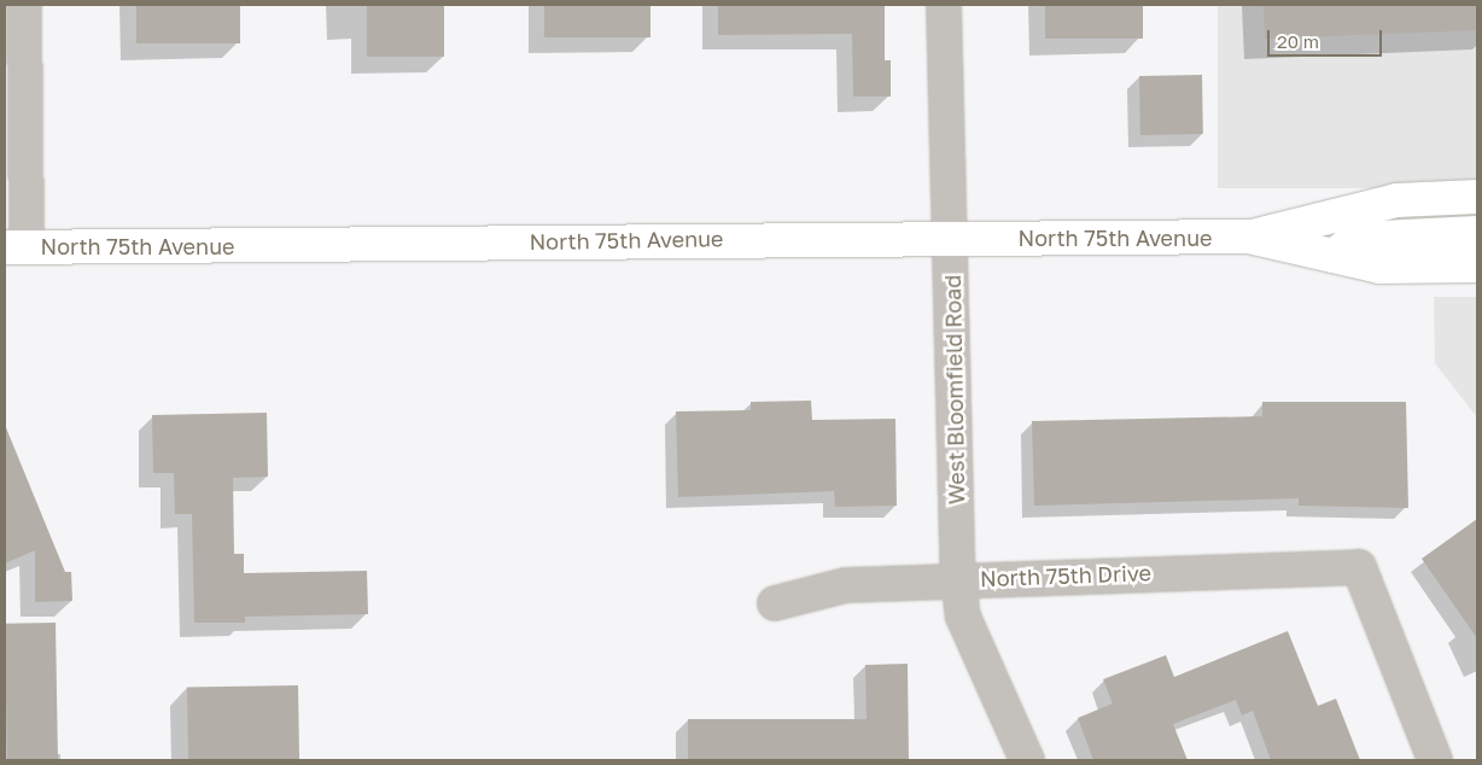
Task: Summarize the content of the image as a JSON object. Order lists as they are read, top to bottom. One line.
{"streets":{"main road":["North 75th Avenue"],"street":["West Bloomfield Road","North 75th Drive"]},"crossings":[["North 75th Avenue","West Bloomfield Road"],["West Bloomfield Road","North 75th Drive"]],"scale_bar":"20 m"}
